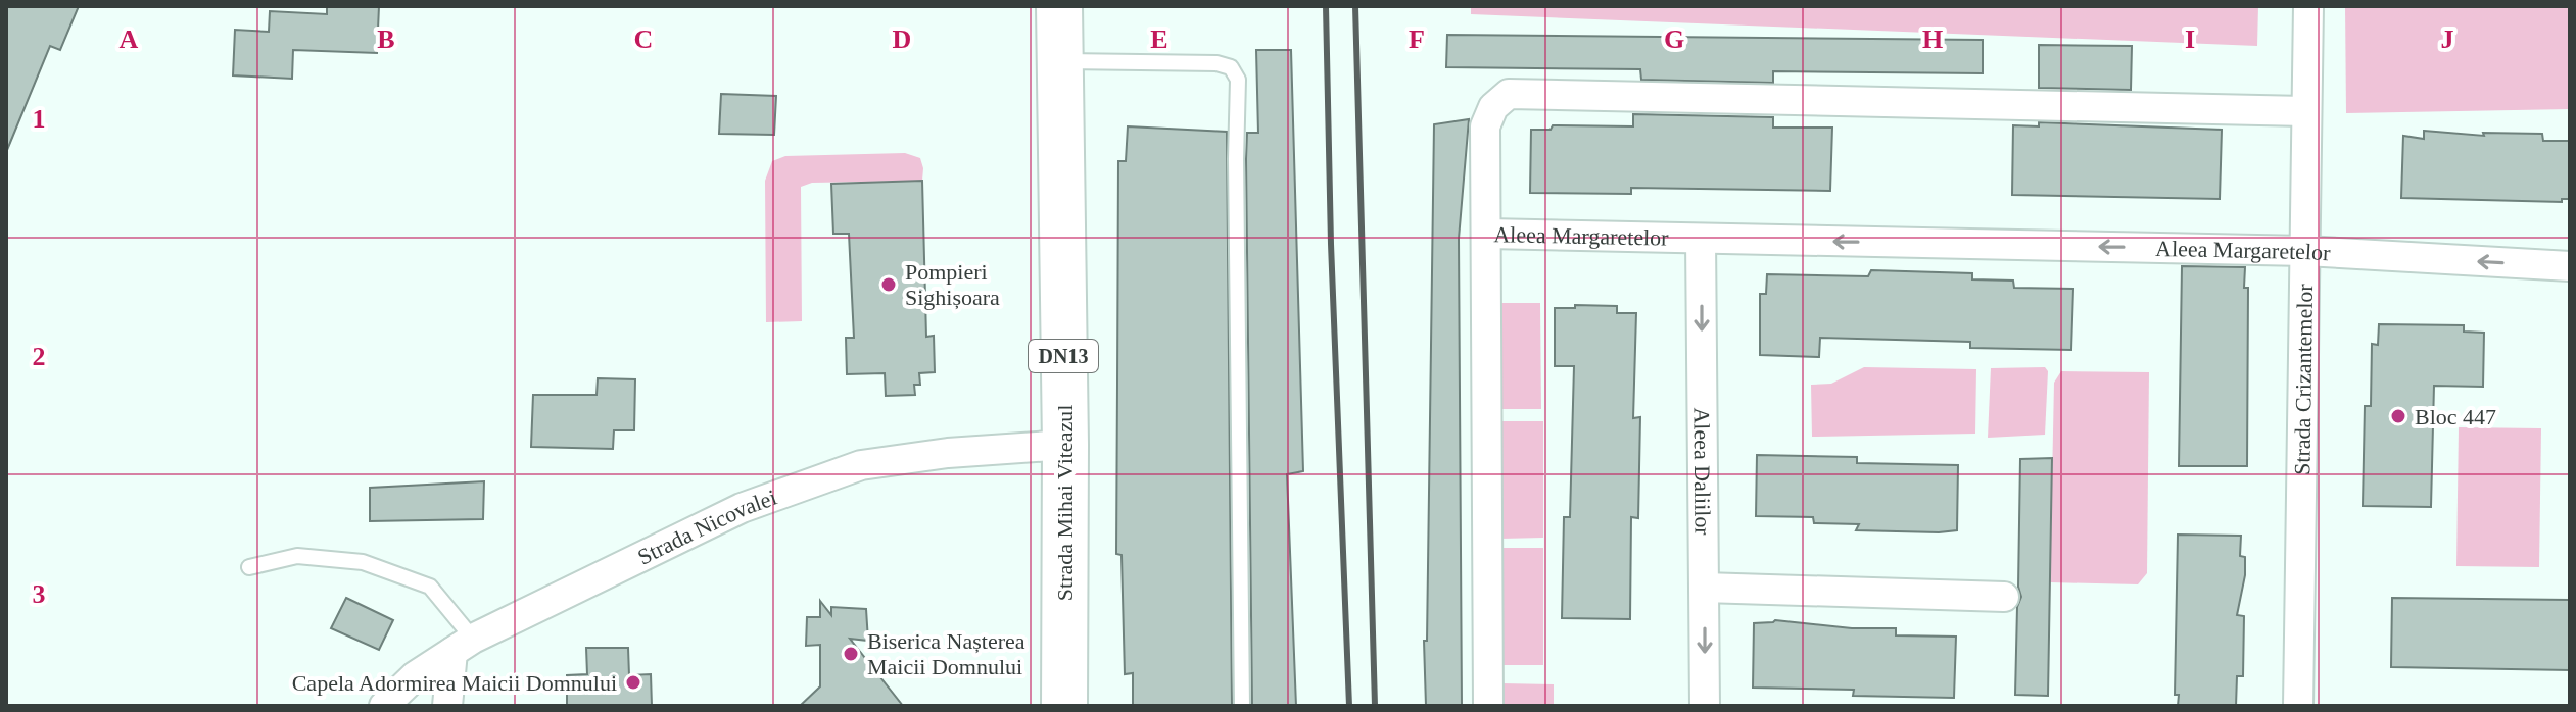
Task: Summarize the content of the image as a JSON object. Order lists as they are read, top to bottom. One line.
{"streets":{"highway":["DN13","Strada Mihai Viteazul"],"street":["Aleea Margaretelor","Strada Crizantemelor","Aleea Daliilor","Strada Nicovalei"]},"crossings":[["Aleea Margaretelor","Strada Crizantemelor"],["Aleea Margaretelor","Aleea Daliilor"],["Strada Mihai Viteazul","Strada Nicovalei"]],"one_way":["Aleea Margaretelor"],"places":["Pompieri Sighișoara","Bloc 447","Biserica Nașterea Maicii Domnului","Capela Adormirea Maicii Domnului"],"grid":{"columns":["A","B","C","D","E","F","G","H","I","J"],"rows":["1","2","3"]}}
